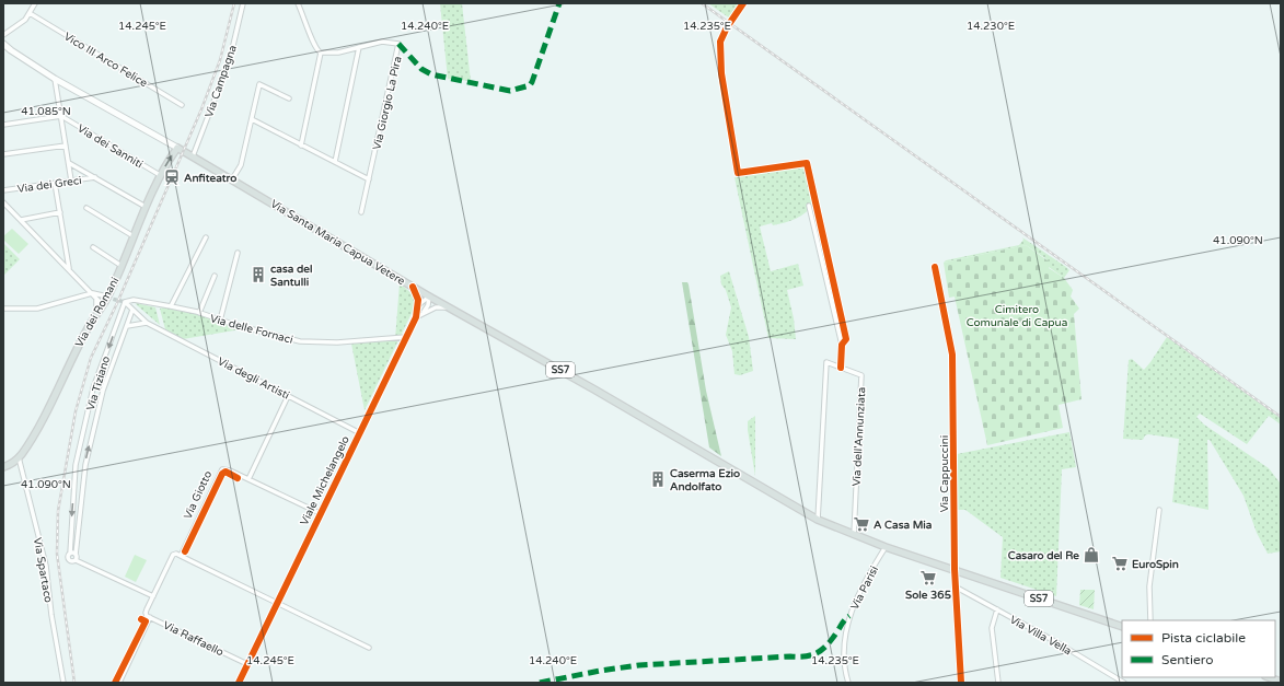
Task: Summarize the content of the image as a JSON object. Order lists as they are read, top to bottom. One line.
{"streets":{"main road":["Via Santa Maria Capua Vetere","Via dei Romani","SS7"],"street":["Vico III Arco Felice","Via Campagna","Via Giorgio La Pira","Via dei Sanniti","Via dei Greci","Via delle Fornaci","Via degli Artisti","Via Tiziano","Via dell'Annunziata","Via Cappuccini","Viale Michelangelo","Via Giotto","Via Spartaco","Via Parisi","Via Villa Vella","Via Raffaello"]},"crossings":[["Via Campagna","Via Santa Maria Capua Vetere"],["Via dei Sanniti","Via dei Romani"],["Via Santa Maria Capua Vetere","Via dei Romani"],["Via Santa Maria Capua Vetere","SS7"],["Via Santa Maria Capua Vetere","Via dell'Annunziata"],["Via Santa Maria Capua Vetere","Via Cappuccini"],["Via Santa Maria Capua Vetere","Viale Michelangelo"],["Via Santa Maria Capua Vetere","Via Parisi"],["Via dei Romani","Via Spartaco"],["Via delle Fornaci","Via degli Artisti"],["Via delle Fornaci","Via Tiziano"],["Via delle Fornaci","Viale Michelangelo"],["Via degli Artisti","Via Tiziano"],["Via degli Artisti","Viale Michelangelo"],["Via Cappuccini","Via Villa Vella"],["Viale Michelangelo","Via Giotto"],["Viale Michelangelo","Via Raffaello"],["Via Giotto","Via Raffaello"]],"parks":["Cimitero Comunale di Capua"],"places":{"station":["Anfiteatro"],"building":["casa del Santulli","Caserma Ezio Andolfato"],"supermarket":["A Casa Mia","EuroSpin","Sole 365"],"shop":["Casaro del Re"]},"legend":["Pista ciclabile","Sentiero"],"coordinates":["14.245°E","14.240°E","14.235°E","14.230°E","41.085°N","41.090°N"]}
